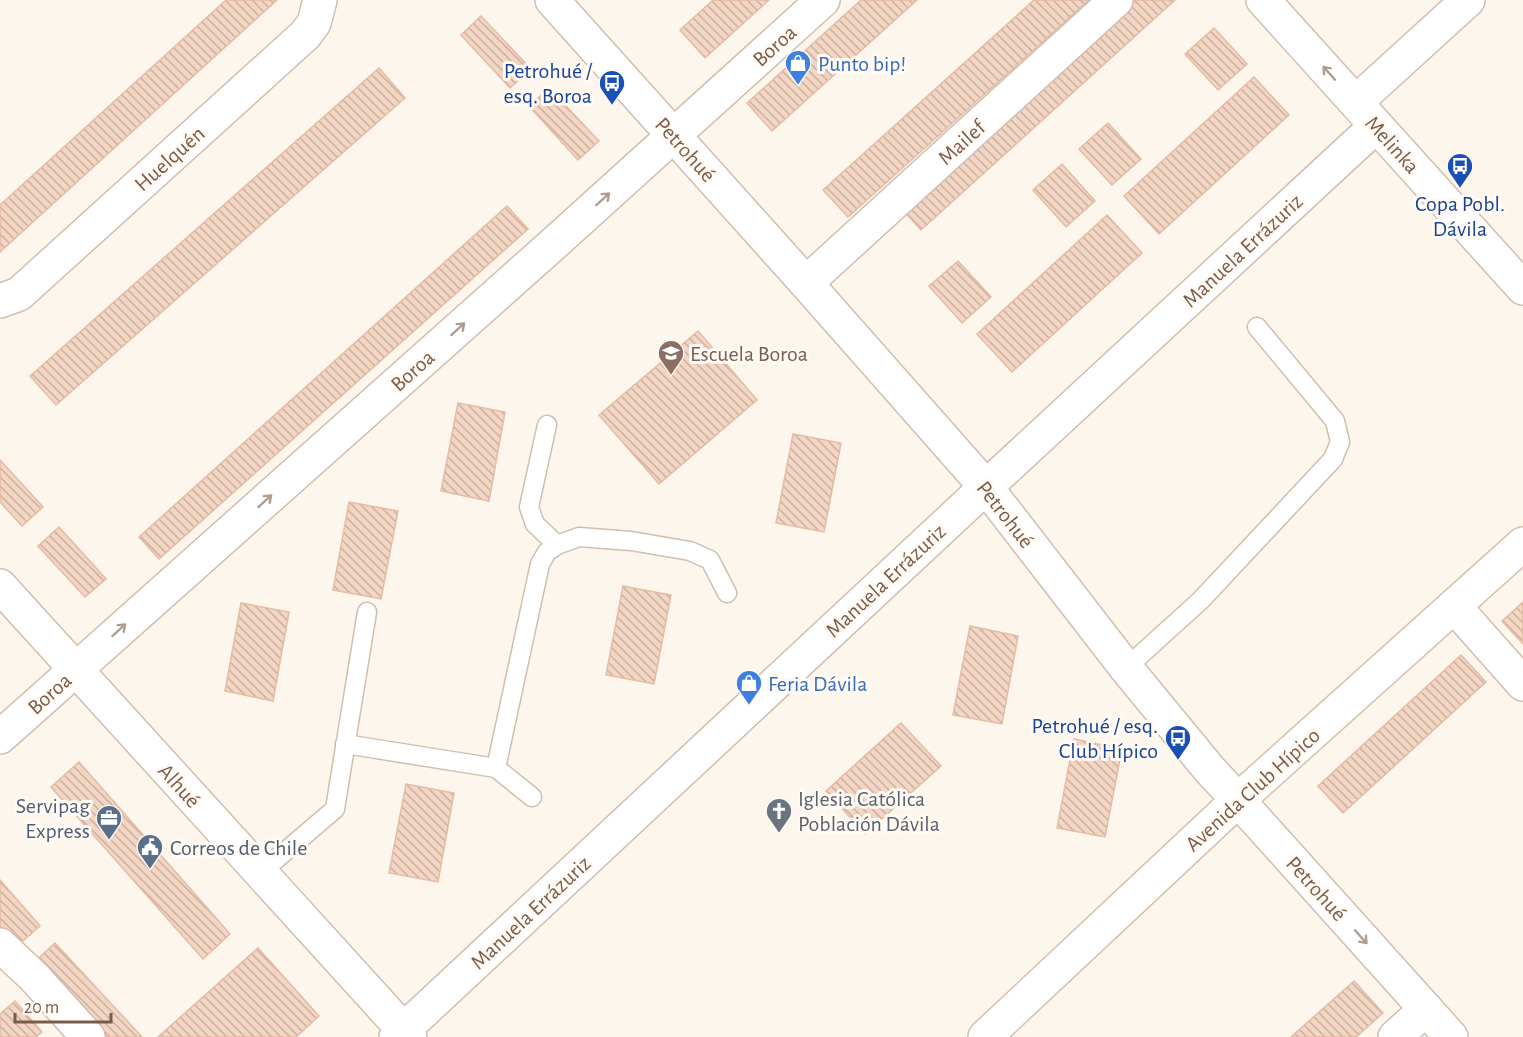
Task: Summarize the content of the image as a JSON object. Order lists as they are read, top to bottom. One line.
{"streets":{"street":["Boroa","Mailef","Melinka","Petrohué","Huelquén","Manuela Errázuriz","Alhué","Avenida Club Hípico"]},"crossings":[["Boroa","Petrohué"],["Boroa","Alhué"],["Mailef","Petrohué"],["Melinka","Manuela Errázuriz"],["Petrohué","Manuela Errázuriz"],["Petrohué","Avenida Club Hípico"],["Manuela Errázuriz","Alhué"]],"one_way":["Boroa","Melinka"],"places":{"shop":["Punto bip!","Feria Dávila"],"bus stop":["Petrohué / esq. Boroa","Copa Pobl. Dávila","Petrohué / esq. Club Hípico"],"school or university":["Escuela Boroa"],"church":["Iglesia Católica Población Dávila"],"office":["Servipag Express"],"public building":["Correos de Chile"]},"scale_bar":"20 m"}
